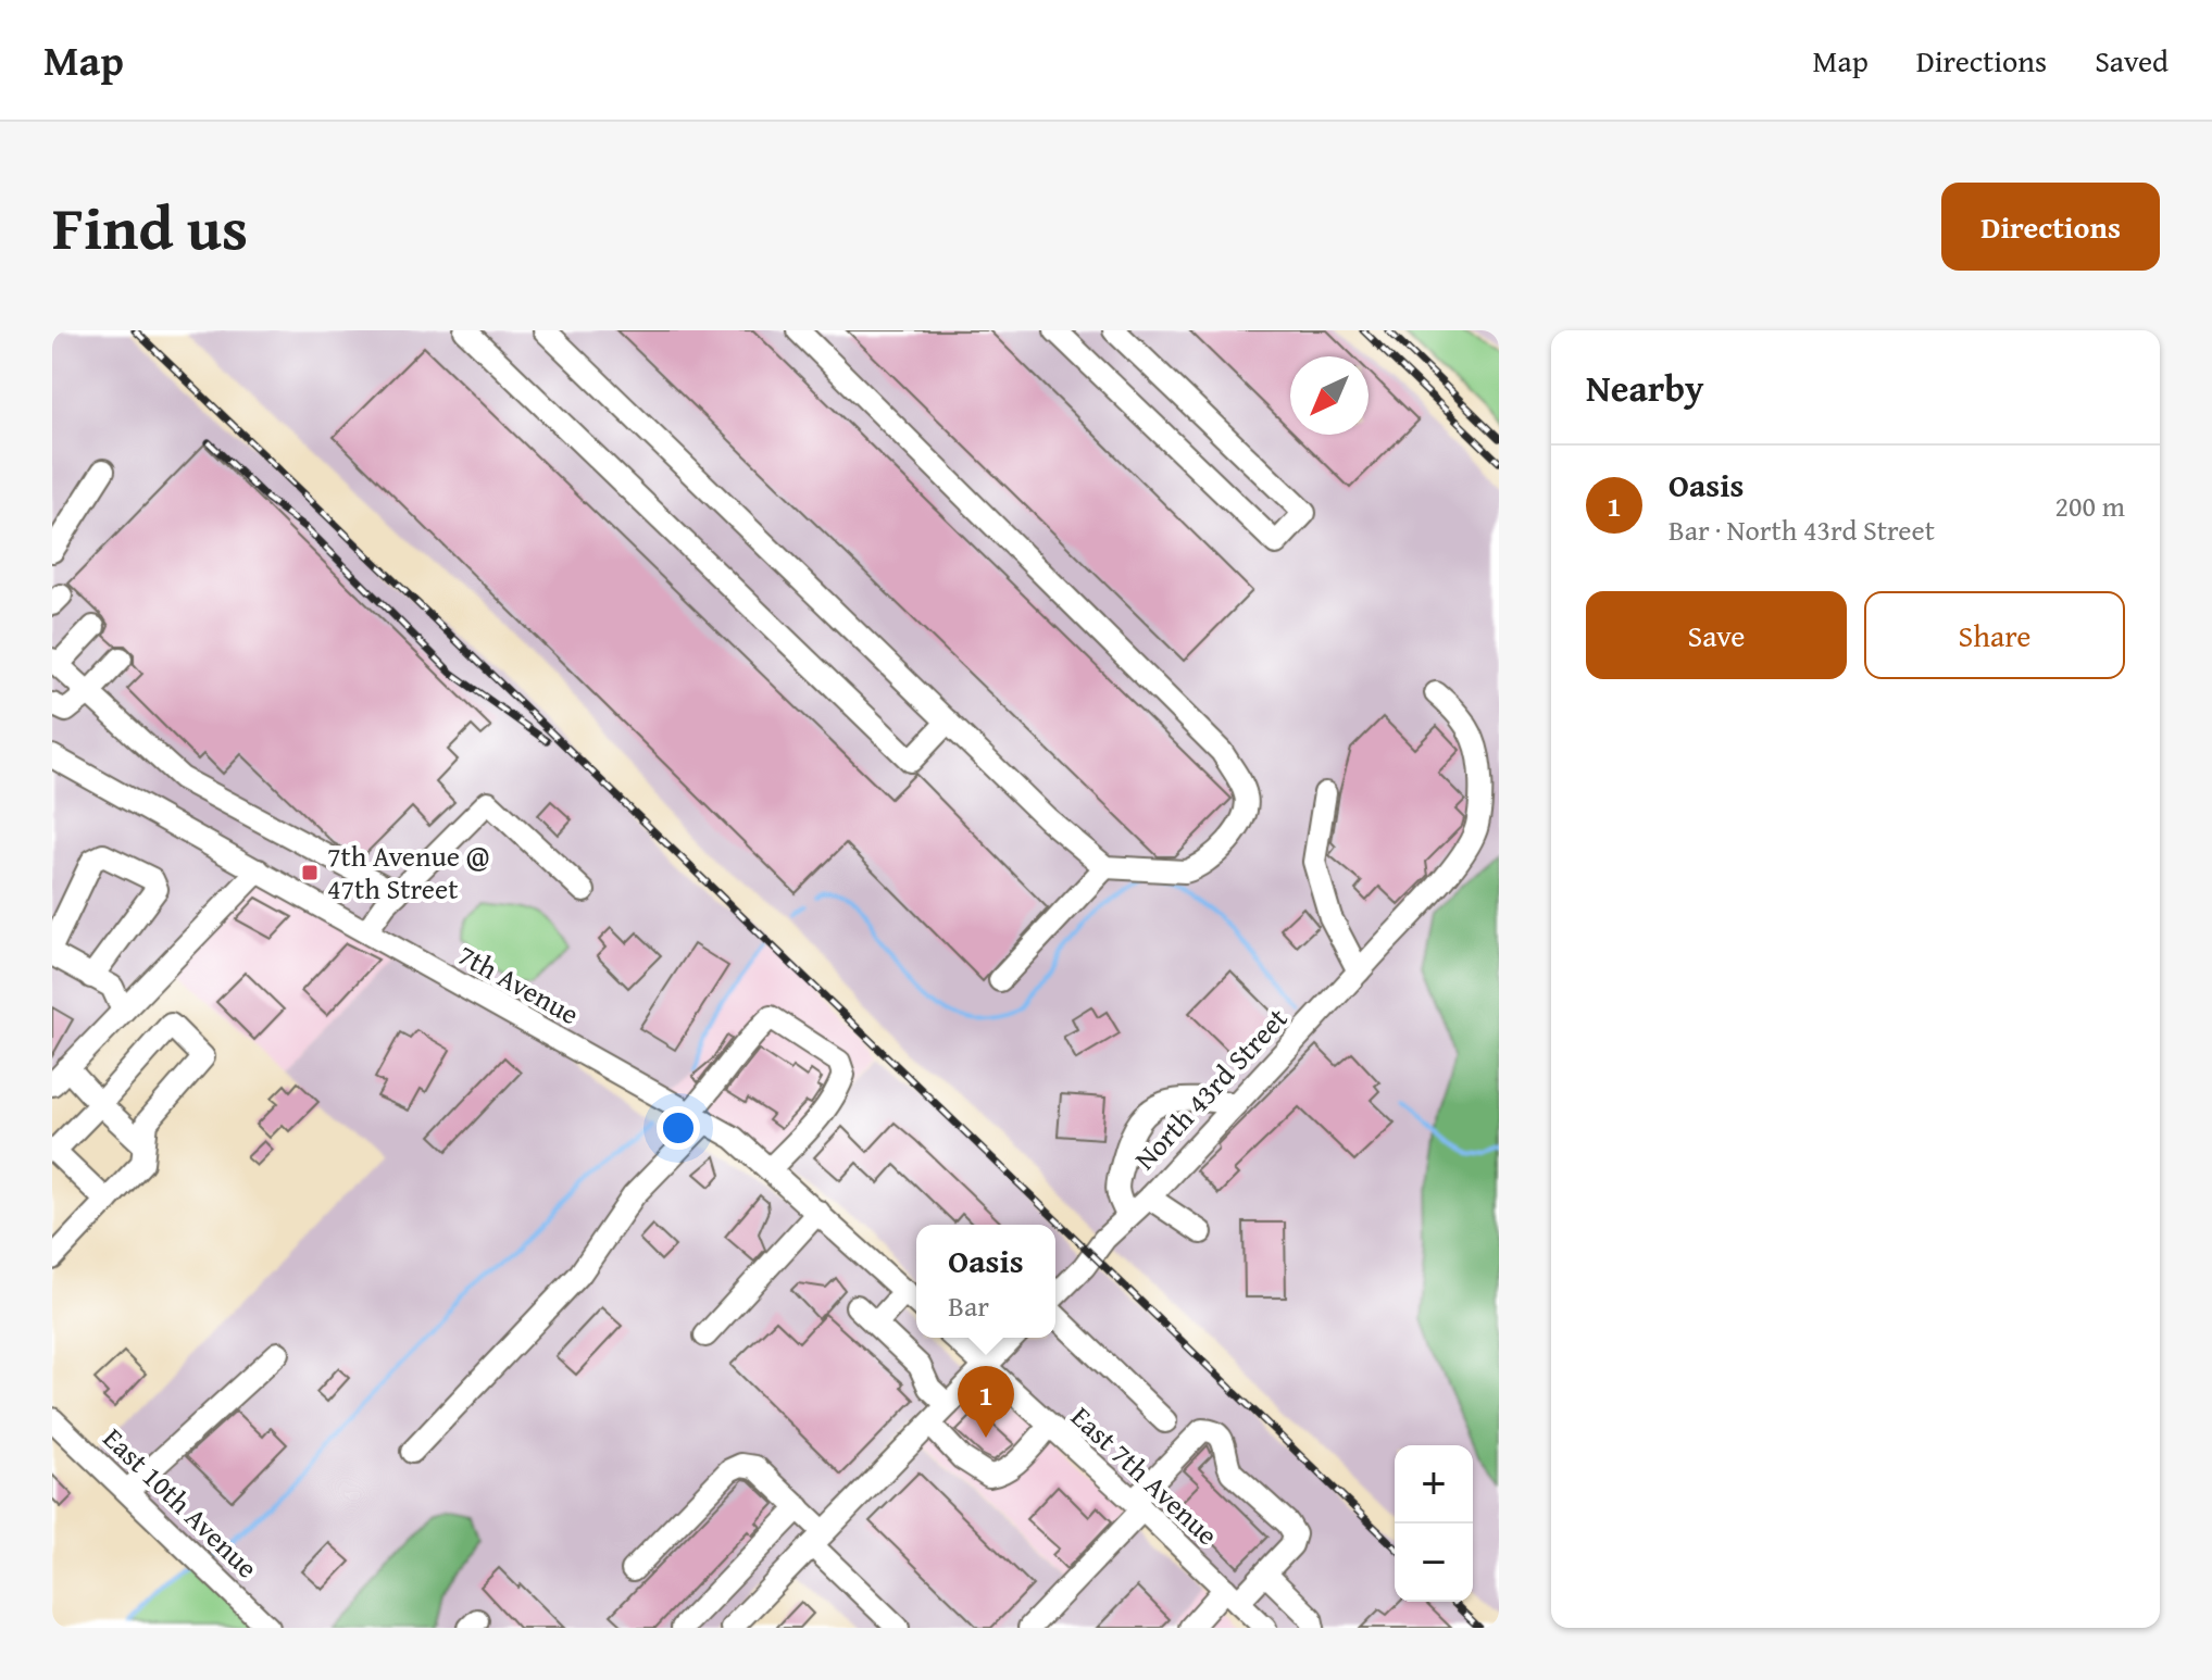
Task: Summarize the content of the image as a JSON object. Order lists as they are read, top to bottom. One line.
{"streets":{"street":["7th Avenue","North 43rd Street","East 7th Avenue","East 10th Avenue"]},"places":{"transit":["7th Avenue @ 47th Street"]},"north":"bottom left","page":{"header":"Map","nav":["Map","Directions","Saved"],"title":"Find us","buttons":["Directions",["Save","Share"]],"heading":"Nearby","list":[{"mark":"1","name":"Oasis","note":"Bar · North 43rd Street","value":"200 m"}],"popup":["Oasis","Bar"],"pins":"1","map_buttons":["+","−"]}}
